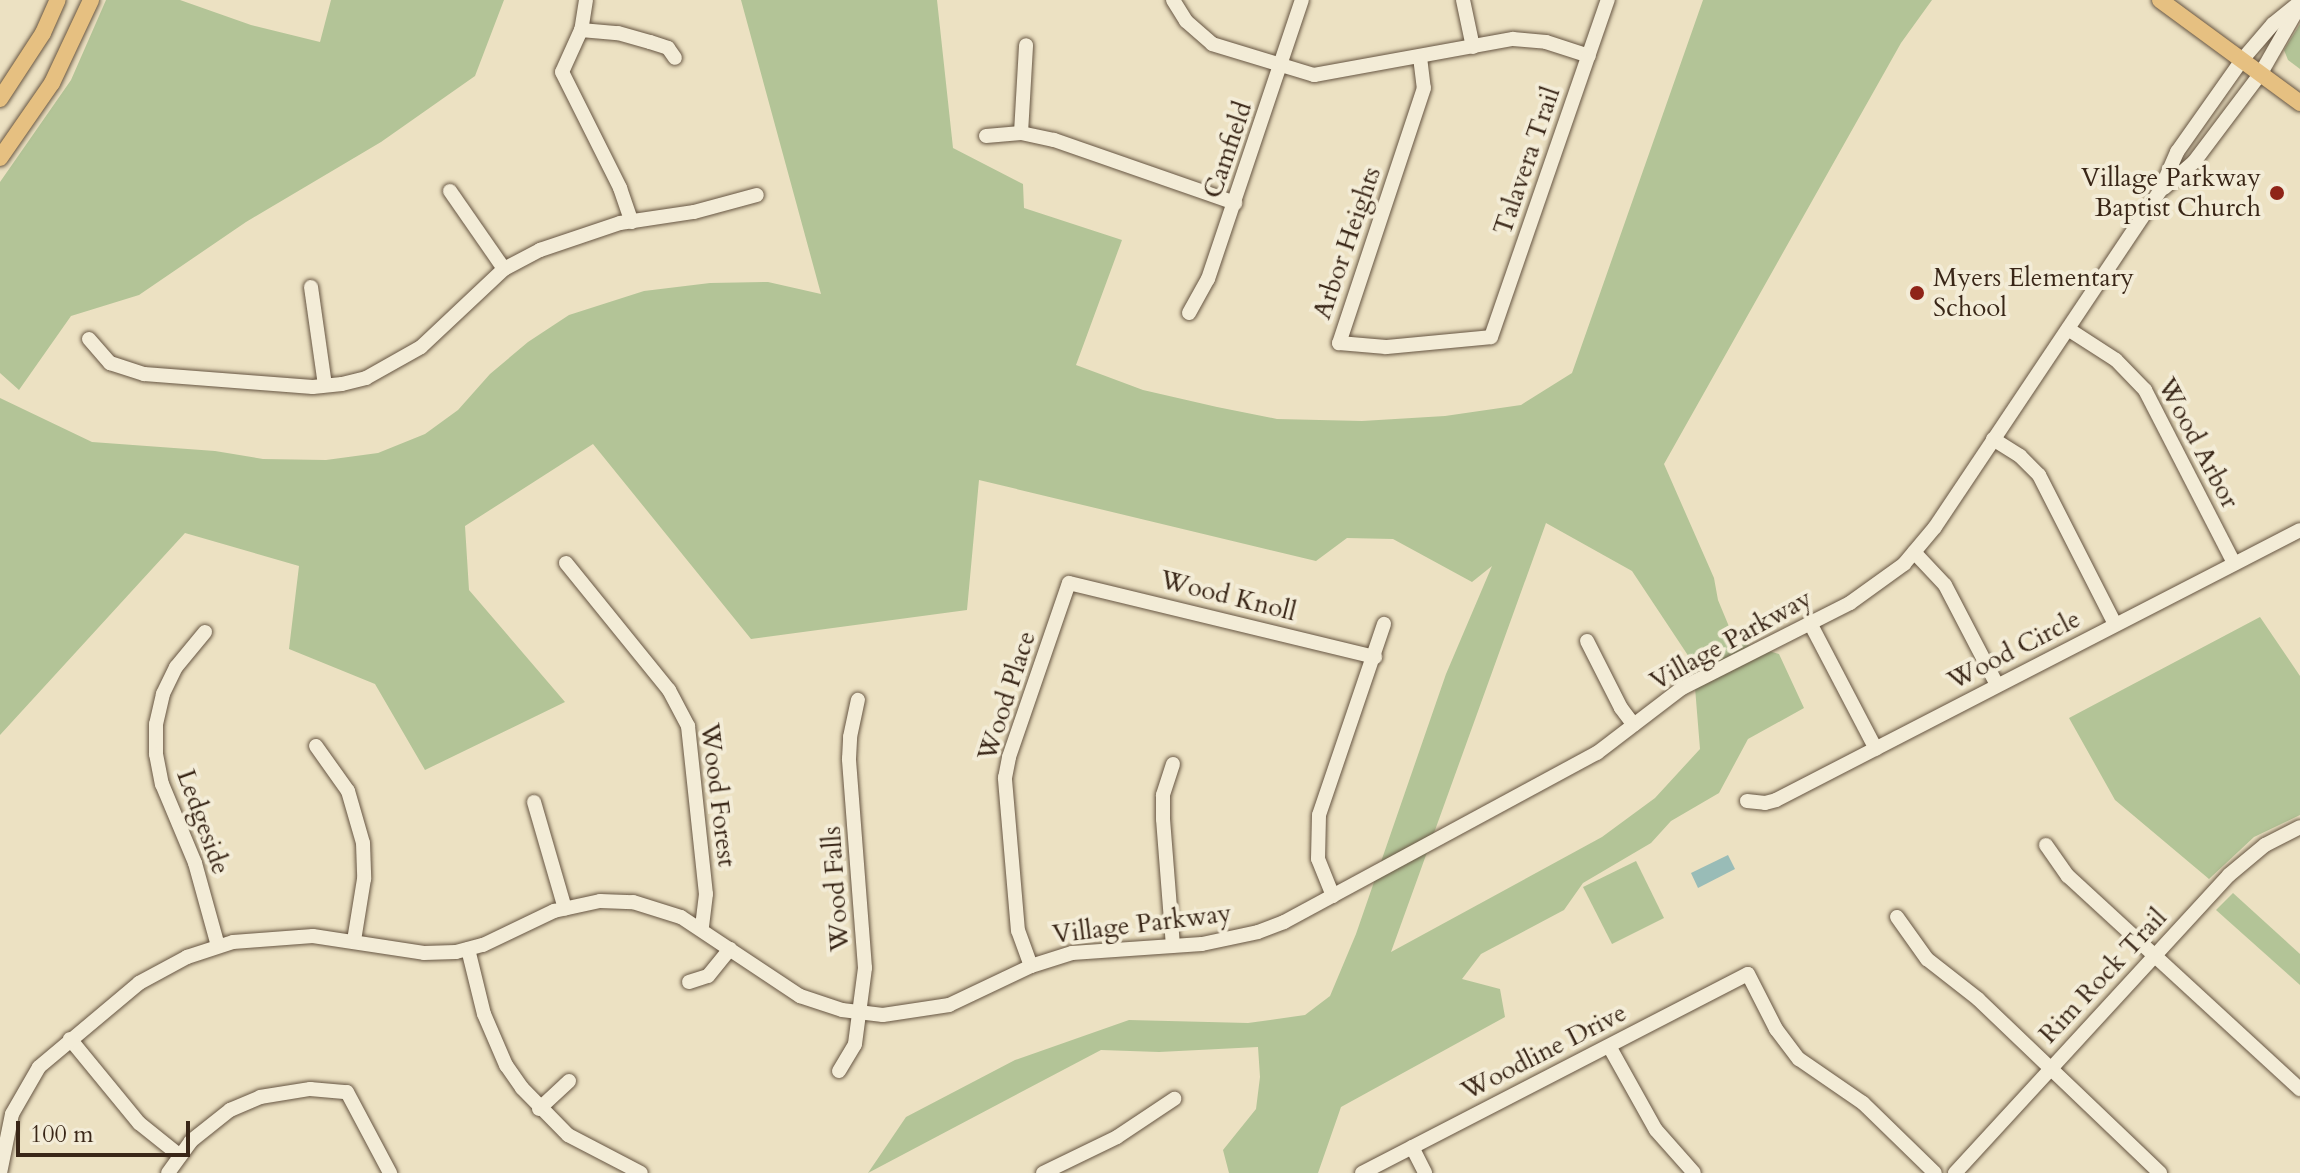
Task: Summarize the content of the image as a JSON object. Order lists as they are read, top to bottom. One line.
{"streets":{"street":["Camfield","Talavera Trail","Arbor Heights","Wood Arbor","Wood Knoll","Village Parkway","Wood Circle","Wood Place","Wood Forest","Ledgeside","Wood Falls","Rim Rock Trail","Woodline Drive"]},"crossings":[["Talavera Trail","Arbor Heights"],["Wood Arbor","Village Parkway"],["Wood Arbor","Wood Circle"],["Wood Knoll","Wood Place"],["Village Parkway","Wood Place"],["Village Parkway","Wood Forest"],["Village Parkway","Ledgeside"],["Village Parkway","Wood Falls"]],"places":["Village Parkway Baptist Church","Myers Elementary School"],"scale_bar":"100 m"}
